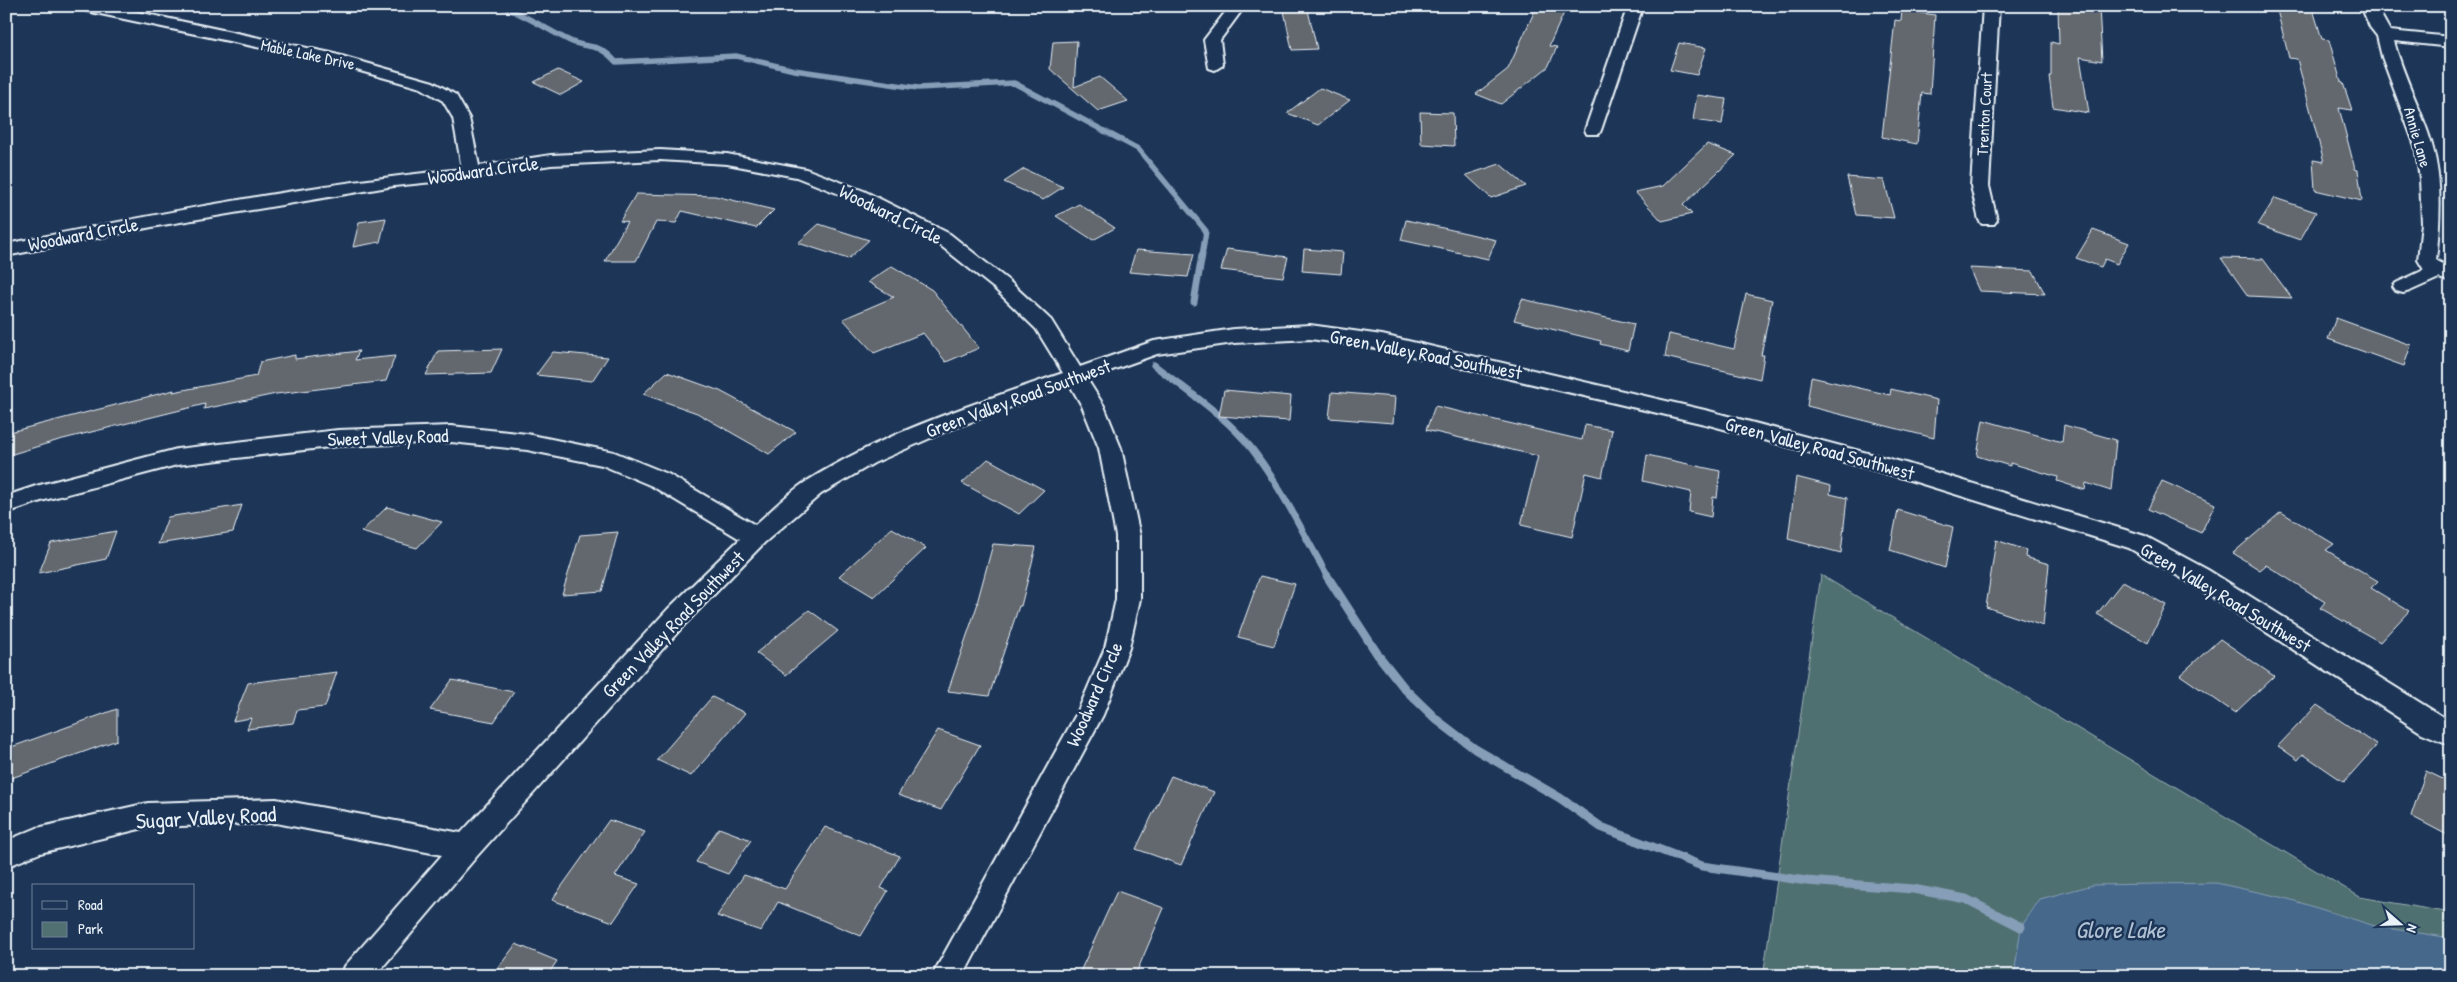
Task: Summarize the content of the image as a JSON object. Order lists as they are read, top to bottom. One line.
{"streets":{"street":["Mable Lake Drive","Trenton Court","Annie Lane","Woodward Circle","Green Valley Road Southwest","Sweet Valley Road","Sugar Valley Road"]},"crossings":[["Mable Lake Drive","Woodward Circle"],["Woodward Circle","Green Valley Road Southwest"],["Green Valley Road Southwest","Sweet Valley Road"],["Green Valley Road Southwest","Sugar Valley Road"]],"water":["Glore Lake"],"legend":["Road","Park"],"north":"right"}
